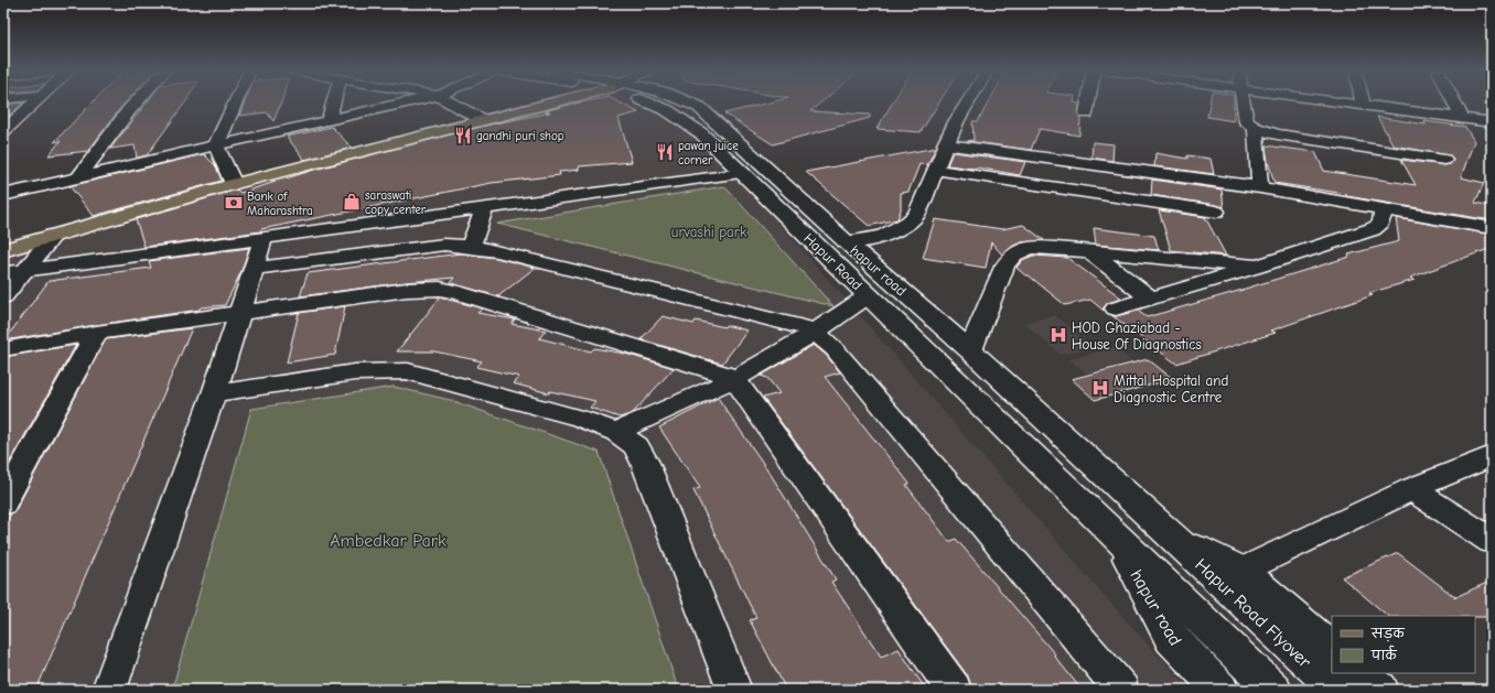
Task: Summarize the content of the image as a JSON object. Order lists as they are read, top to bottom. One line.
{"streets":{"main road":["Hapur Road","hapur road","Hapur Road Flyover"]},"crossings":[["Hapur Road","hapur road"],["hapur road","Hapur Road Flyover"]],"parks":["urvashi park","Ambedkar Park"],"places":{"restaurant":["gandhi puri shop","pawan juice corner"],"shop":["saraswati copy center"],"bank":["Bank of Maharashtra"],"hospital":["HOD Ghaziabad - House Of Diagnostics","Mittal Hospital and Diagnostic Centre"]},"legend":["सड़क","पार्क"]}
